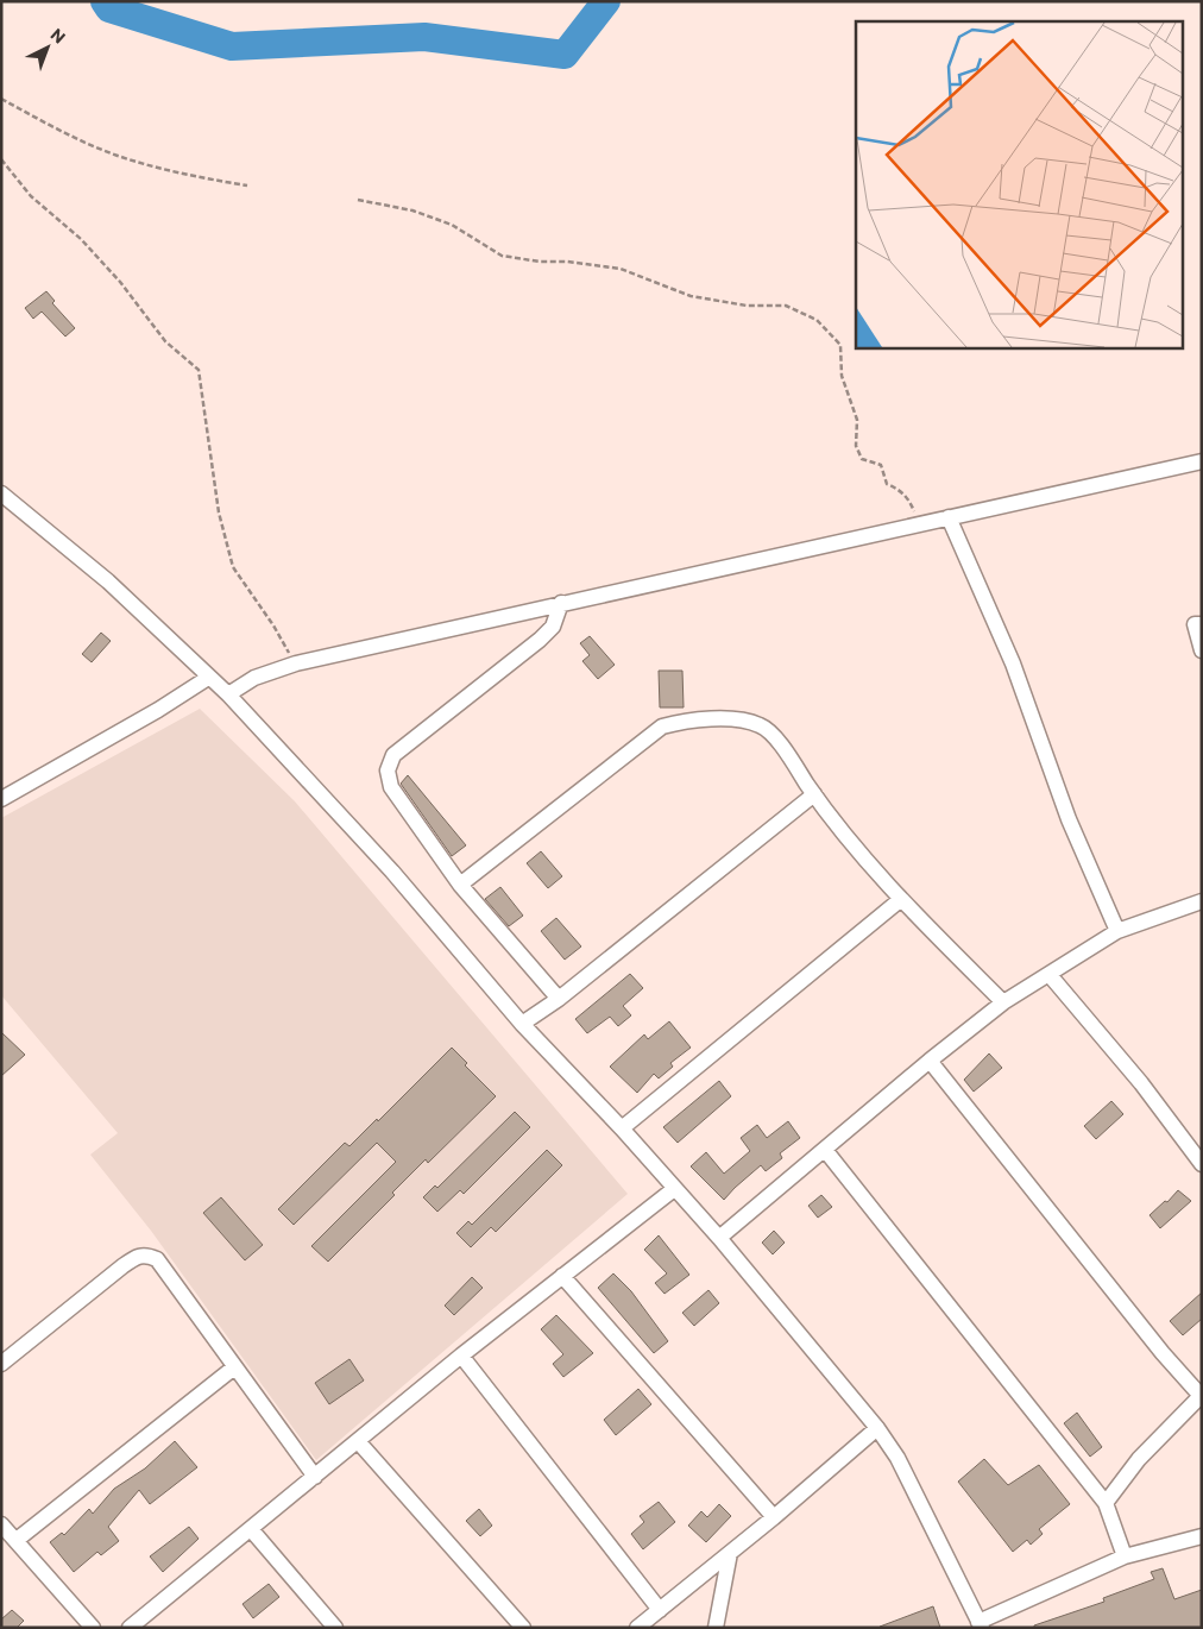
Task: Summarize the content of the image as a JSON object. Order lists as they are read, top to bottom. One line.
{"north":"top right"}
